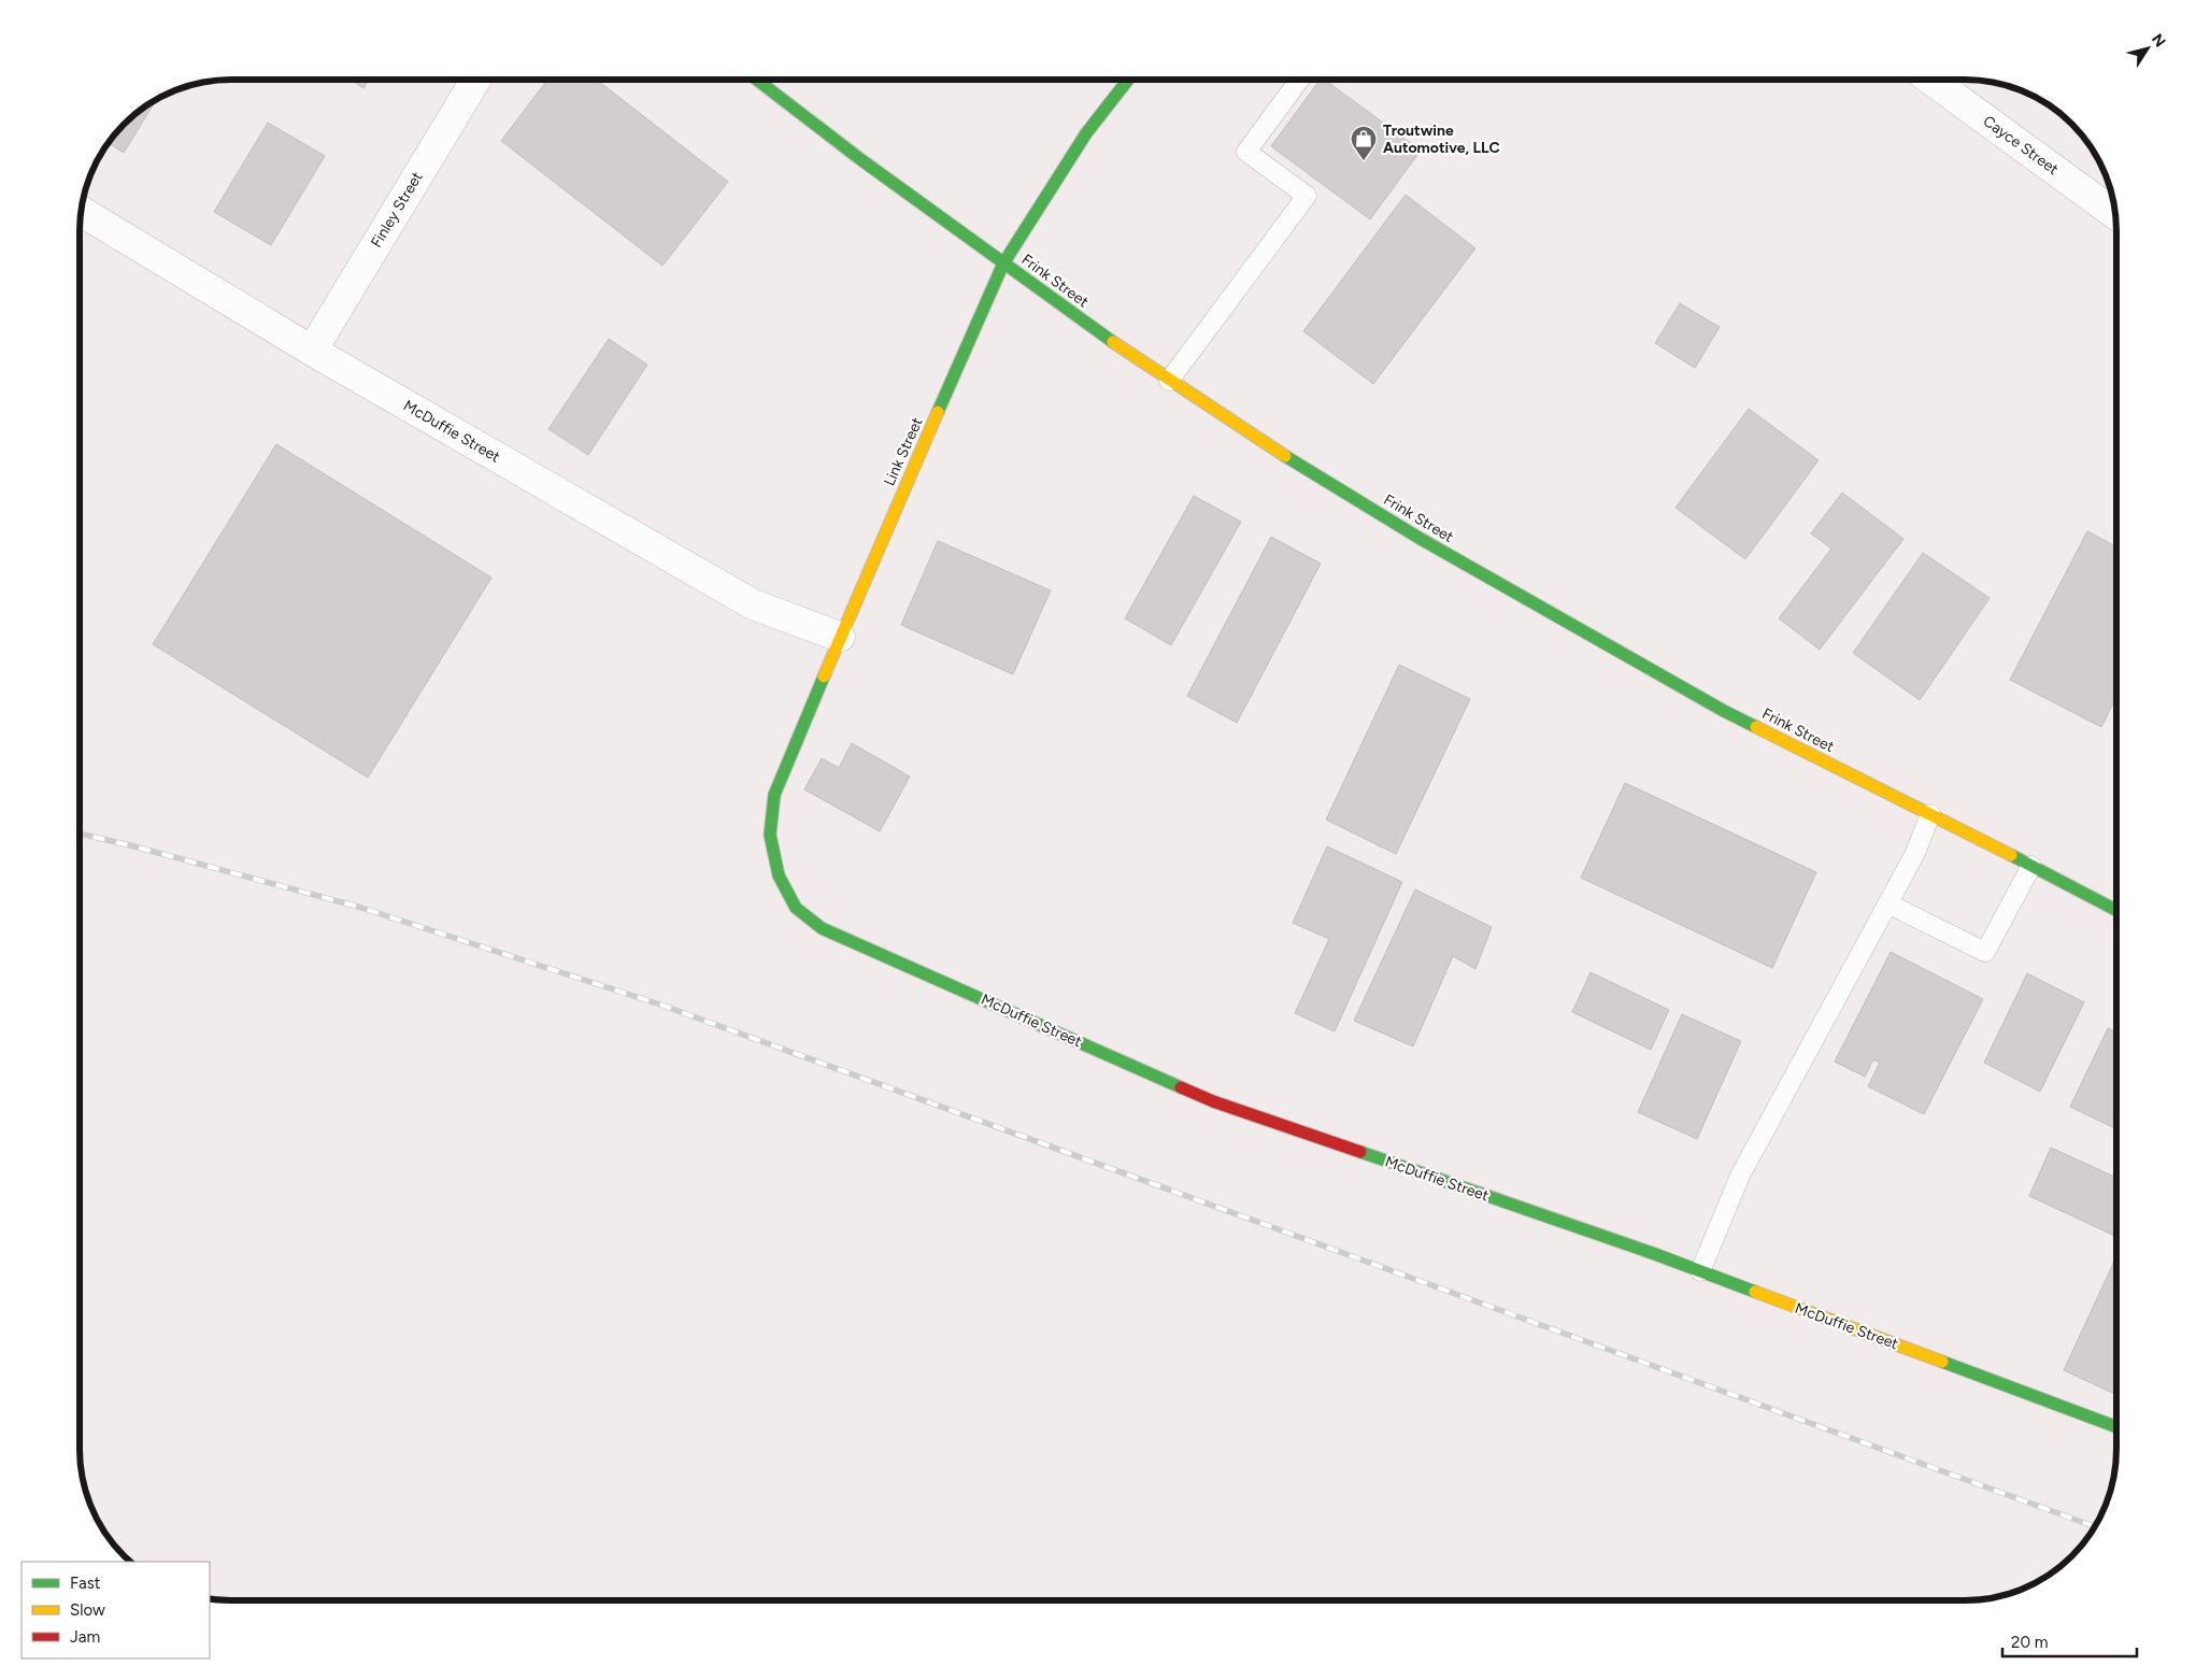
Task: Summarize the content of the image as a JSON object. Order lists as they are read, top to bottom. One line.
{"streets":{"street":["Cayce Street","Finley Street","Frink Street","McDuffie Street","Link Street"]},"crossings":[["Finley Street","McDuffie Street"],["Frink Street","Link Street"],["McDuffie Street","Link Street"]],"places":{"shop":["Troutwine Automotive, LLC"]},"legend":["Fast","Slow","Jam"],"scale_bar":"20 m","north":"top right"}
